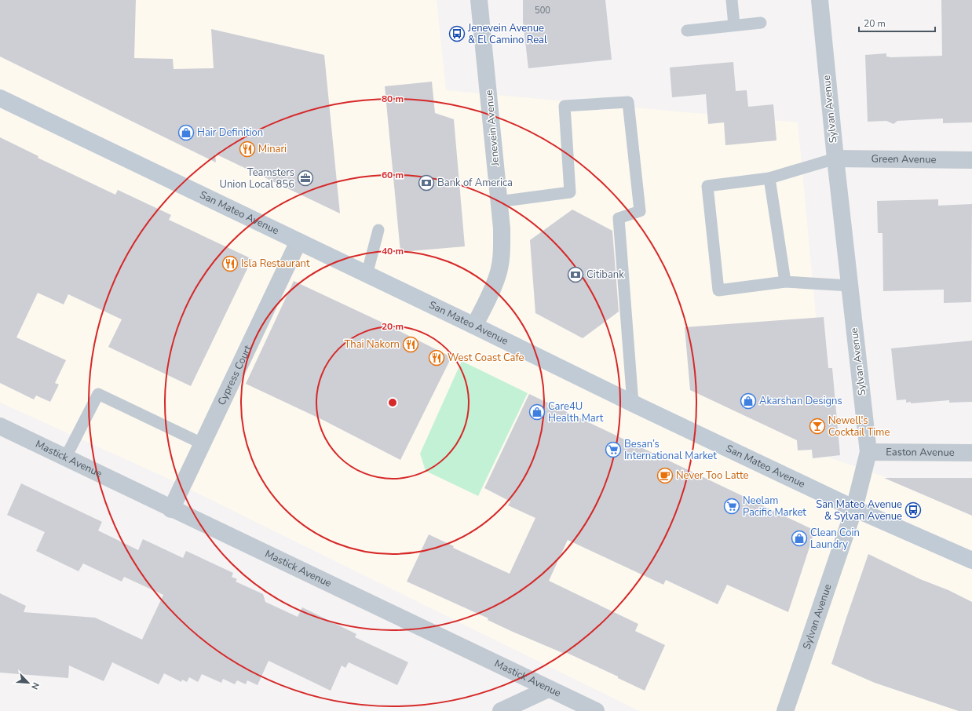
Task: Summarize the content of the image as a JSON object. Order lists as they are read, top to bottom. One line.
{"streets":{"street":["Sylvan Avenue","Jenevein Avenue","Green Avenue","San Mateo Avenue","Cypress Court","Easton Avenue","Mastick Avenue"]},"crossings":[["Sylvan Avenue","Green Avenue"],["Sylvan Avenue","San Mateo Avenue"],["Sylvan Avenue","Easton Avenue"],["Jenevein Avenue","San Mateo Avenue"],["San Mateo Avenue","Cypress Court"],["Cypress Court","Mastick Avenue"]],"places":{"bus stop":["Jenevein Avenue & El Camino Real","San Mateo Avenue & Sylvan Avenue"],"shop":["Hair Definition","Akarshan Designs","Care4U Health Mart","Clean Coin Laundry"],"restaurant":["Minari","Isla Restaurant","Thai Nakorn","West Coast Cafe"],"office":["Teamsters Union Local 856"],"bank":["Bank of America","Citibank"],"bar":["Newell's Cocktail Time"],"supermarket":["Besan’s International Market","Neelam Pacific Market"],"cafe":["Never Too Latte"]},"house_numbers":["500"],"scale_bar":"20 m","north":"bottom right","rings":["80 m","60 m","40 m","20 m"]}
